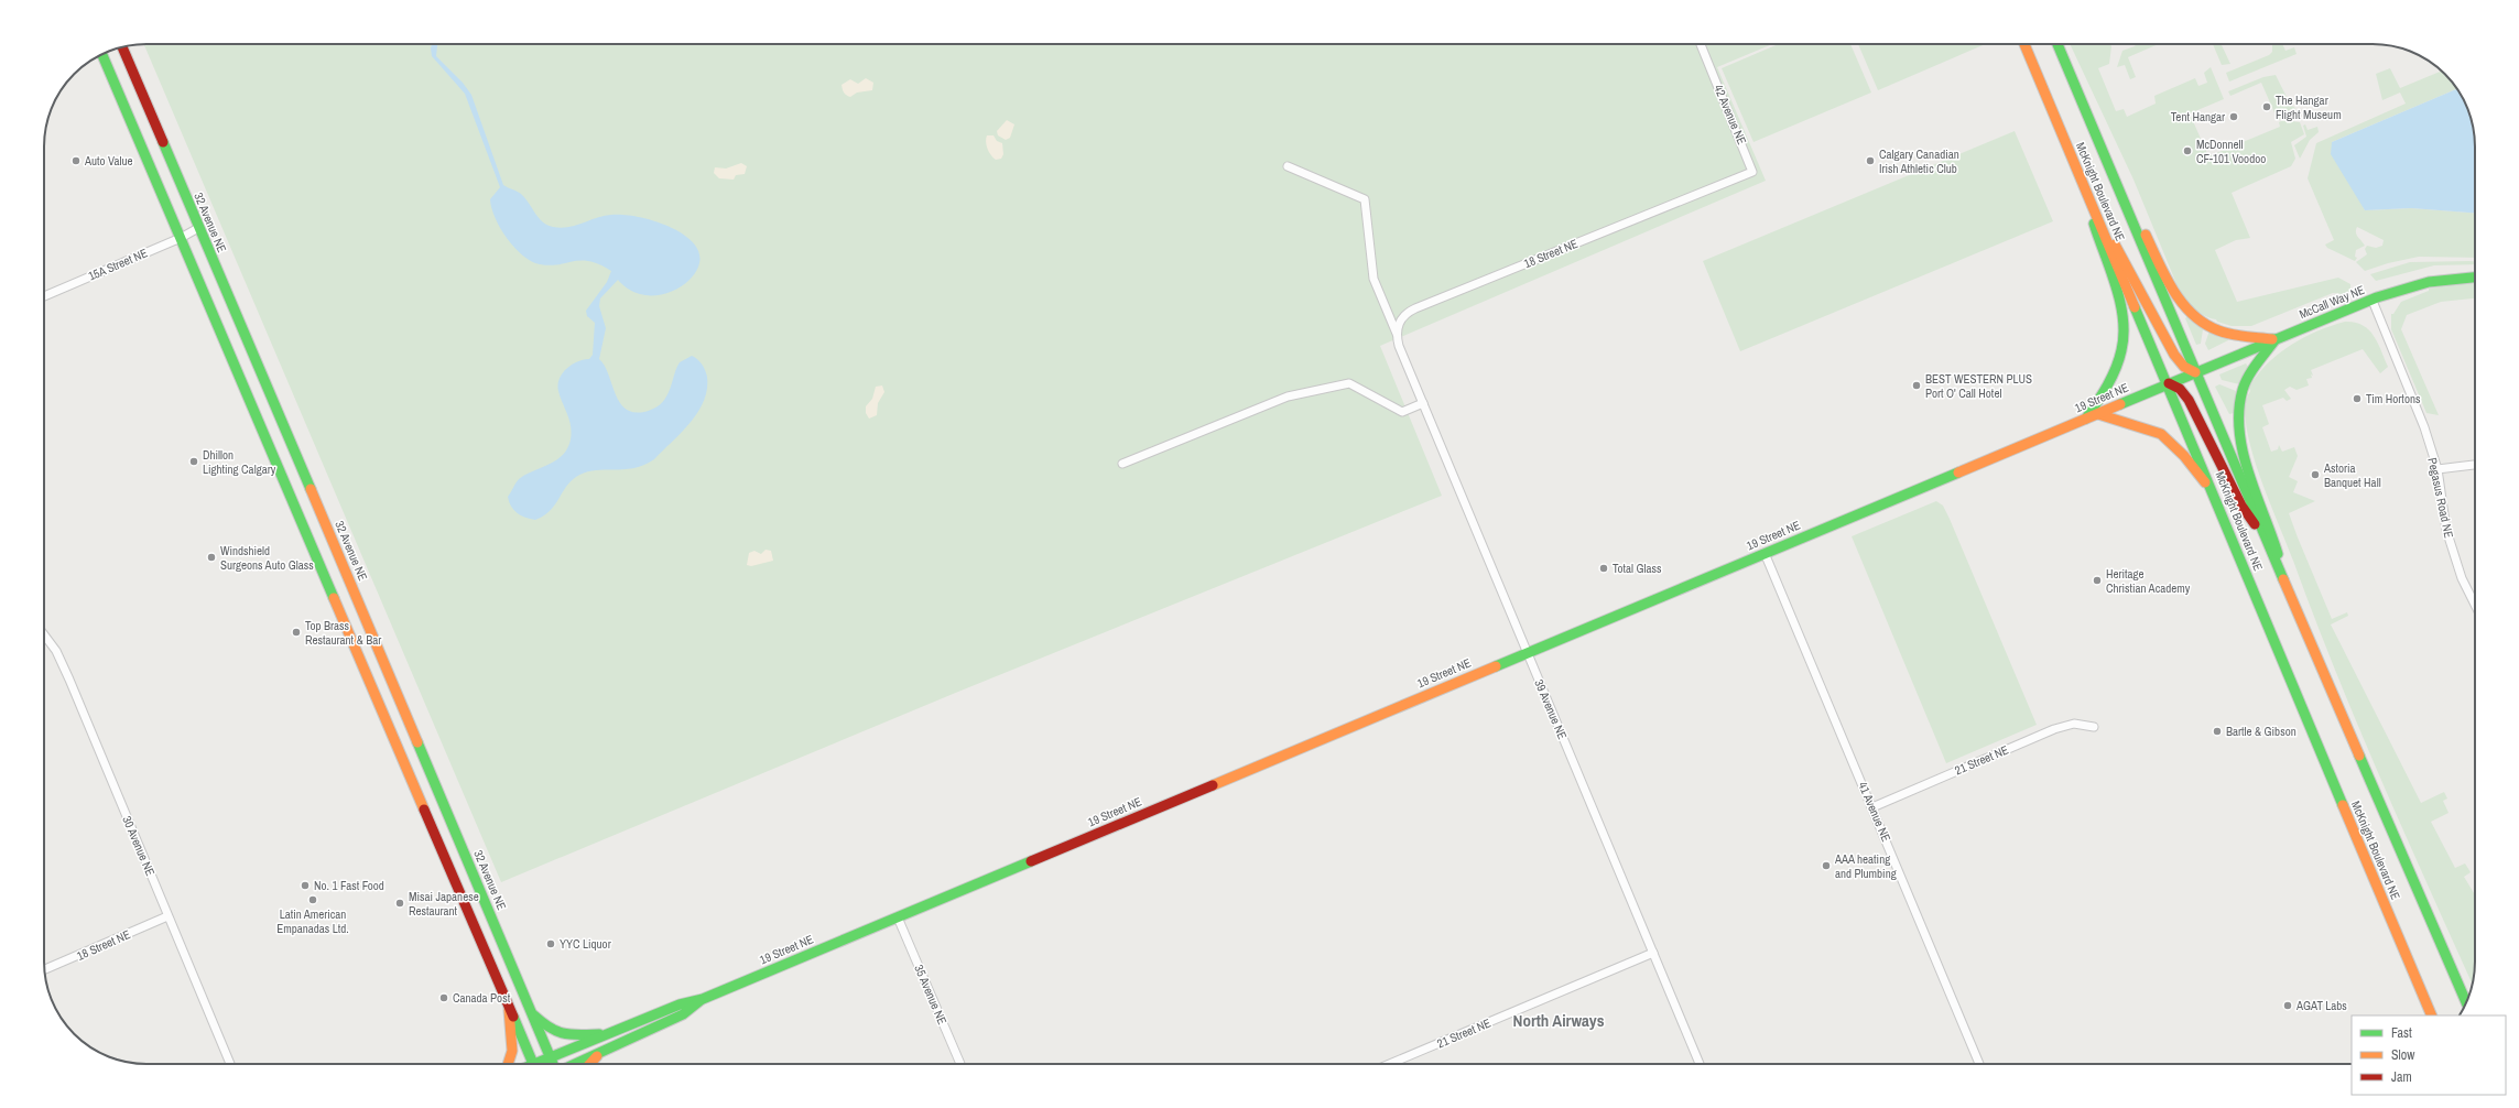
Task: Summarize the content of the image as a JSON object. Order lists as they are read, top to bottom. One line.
{"streets":{"main road":["McKnight Boulevard NE","32 Avenue NE","McCall Way NE","19 Street NE"],"street":["42 Avenue NE","18 Street NE","15A Street NE","Pegasus Road NE","39 Avenue NE","21 Street NE","41 Avenue NE","30 Avenue NE","35 Avenue NE"]},"crossings":[["42 Avenue NE","18 Street NE"],["McKnight Boulevard NE","McCall Way NE"],["McKnight Boulevard NE","19 Street NE"],["32 Avenue NE","15A Street NE"],["32 Avenue NE","19 Street NE"],["18 Street NE","39 Avenue NE"],["18 Street NE","30 Avenue NE"],["McCall Way NE","19 Street NE"],["McCall Way NE","Pegasus Road NE"],["19 Street NE","39 Avenue NE"],["19 Street NE","41 Avenue NE"],["19 Street NE","35 Avenue NE"],["39 Avenue NE","21 Street NE"],["21 Street NE","41 Avenue NE"]],"districts":["North Airways"],"places":["The Hangar Flight Museum","Tent Hangar","McDonnell CF-101 Voodoo","Auto Value","Calgary Canadian Irish Athletic Club","BEST WESTERN PLUS Port O' Call Hotel","Tim Hortons","Dhillon Lighting Calgary","Astoria Banquet Hall","Windshield Surgeons Auto Glass","Total Glass","Heritage Christian Academy","Top Brass Restaurant & Bar","Bartle & Gibson","AAA heating and Plumbing","No. 1 Fast Food","Latin American Empanadas Ltd.","Misai Japanese Restaurant","YYC Liquor","Canada Post","AGAT Labs"],"legend":["Fast","Slow","Jam"]}
